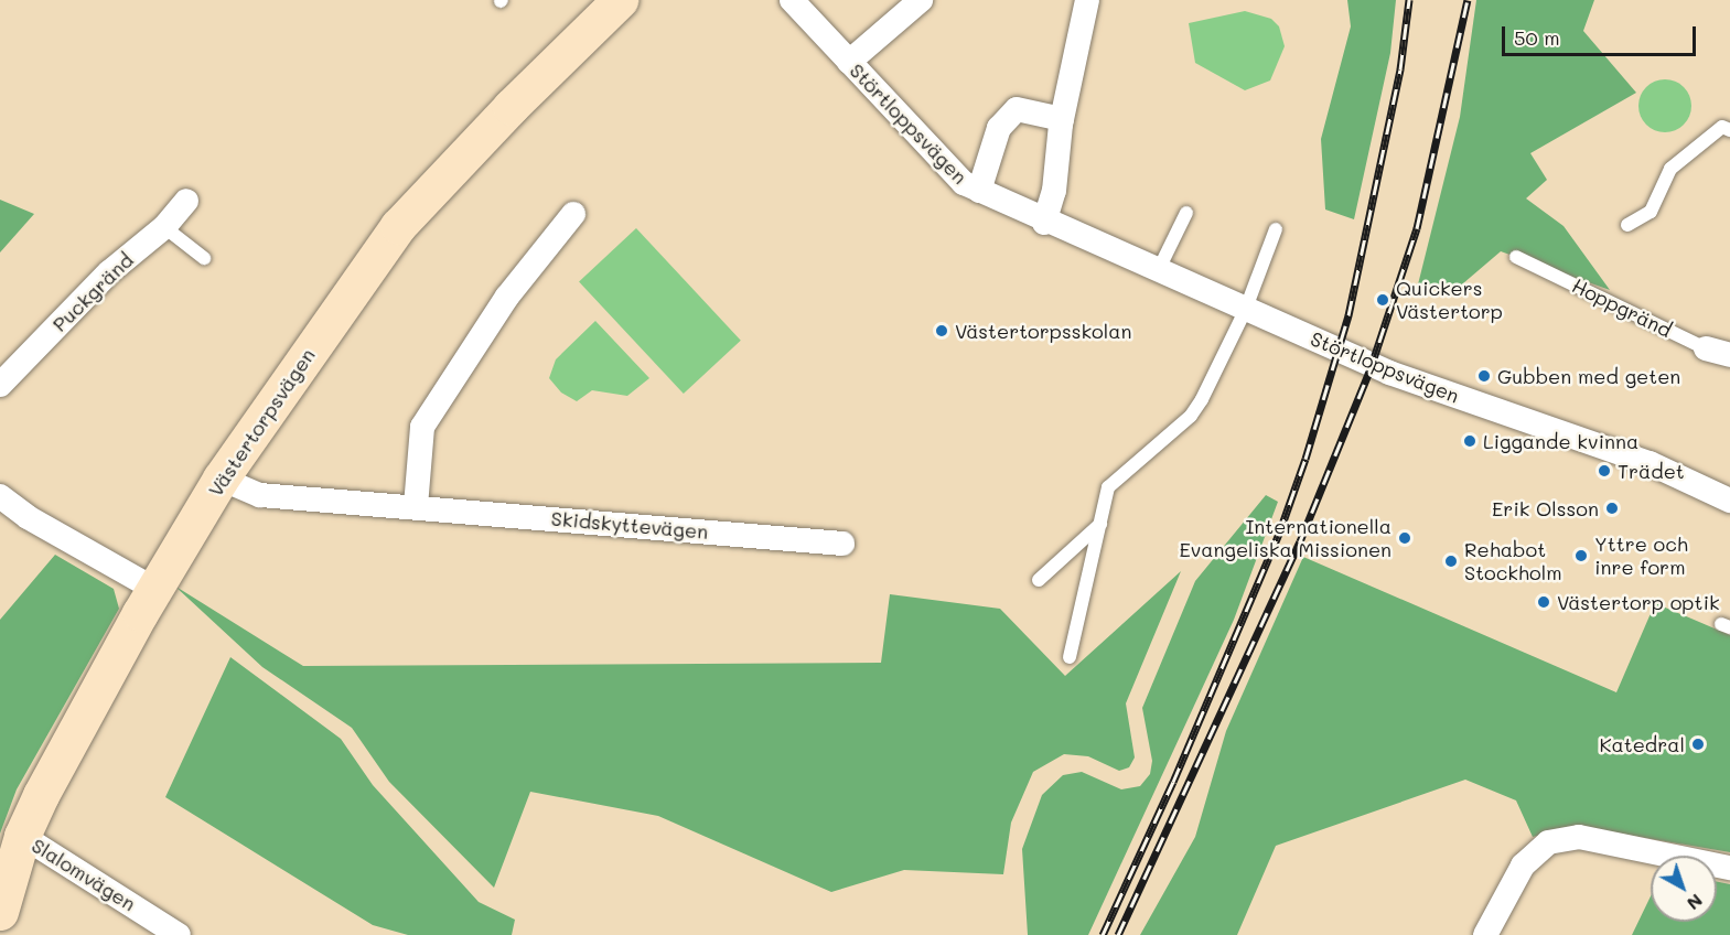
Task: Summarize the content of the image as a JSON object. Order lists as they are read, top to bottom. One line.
{"streets":{"street":["Störtloppsvägen","Puckgränd","Hoppgränd","Västertorpsvägen","Skidskyttevägen","Slalomvägen"]},"crossings":[["Västertorpsvägen","Skidskyttevägen"],["Västertorpsvägen","Slalomvägen"]],"places":["Quickers Västertorp","Västertorpsskolan","Gubben med geten","Liggande kvinna","Trädet","Erik Olsson","Internationella Evangeliska Missionen","Yttre och inre form","Rehabot Stockholm","Västertorp optik","Katedral"],"scale_bar":"50 m","north":"bottom right"}
